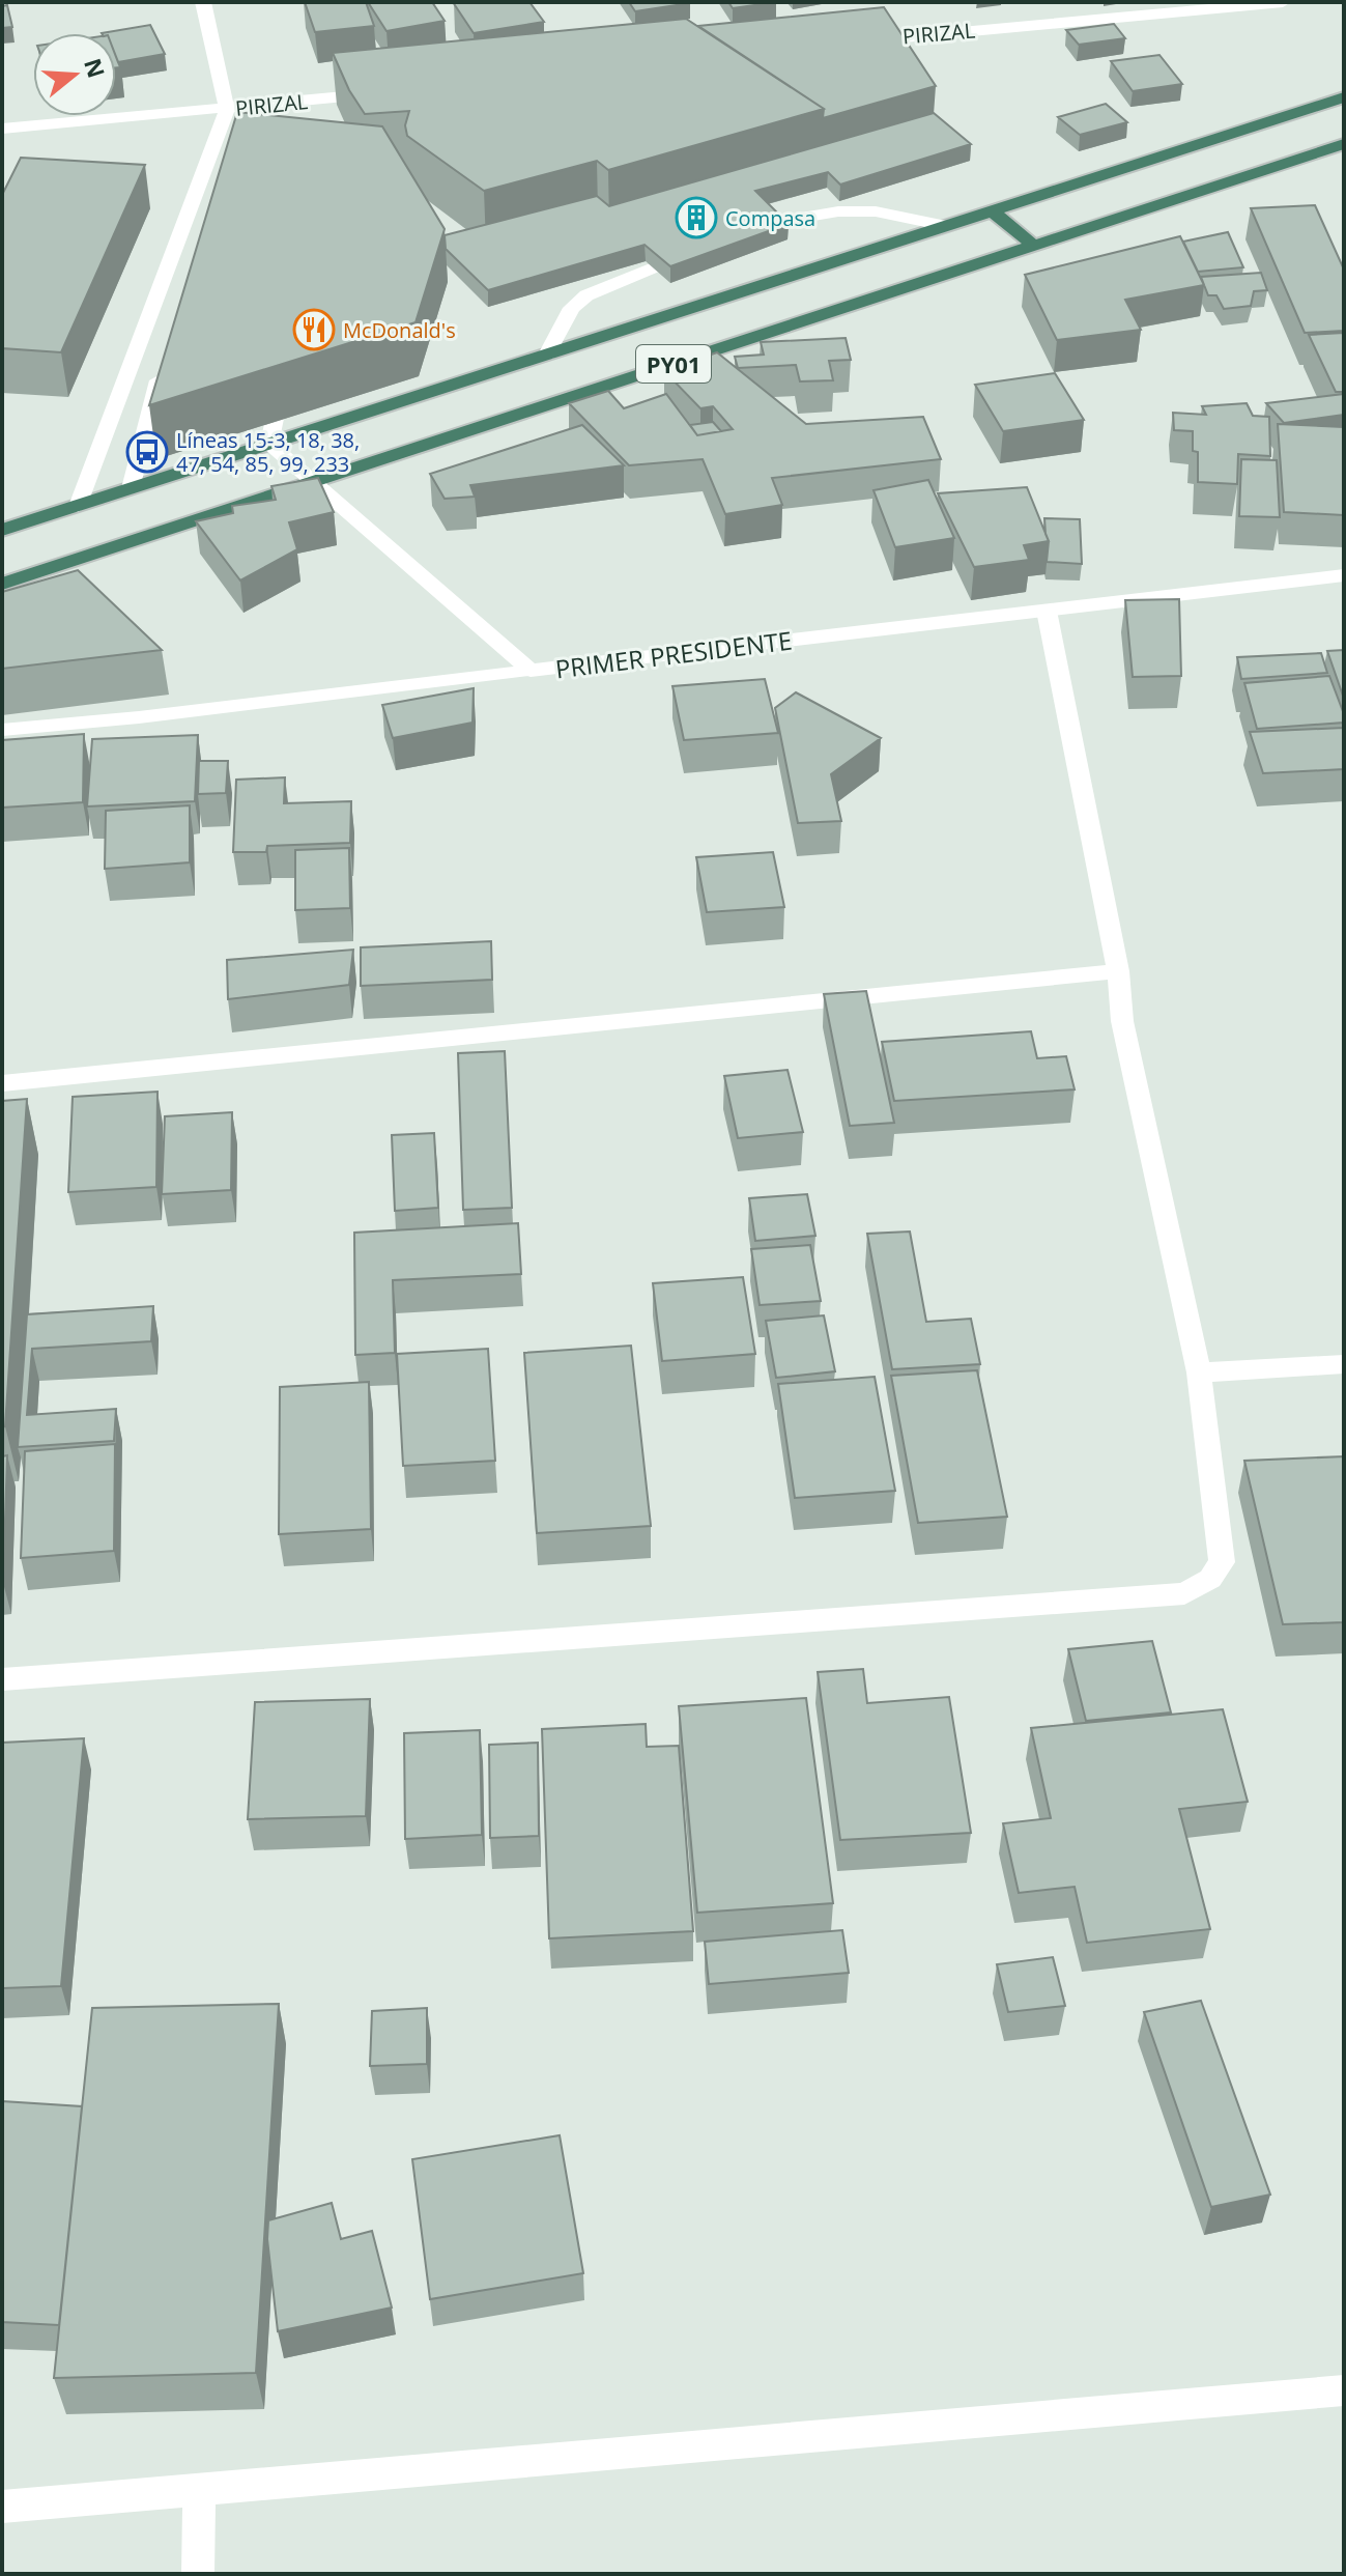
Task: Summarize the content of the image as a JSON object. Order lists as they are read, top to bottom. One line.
{"streets":{"highway":["PY01"],"street":["PIRIZAL","PRIMER PRESIDENTE"]},"places":{"building":["Compasa"],"restaurant":["McDonald's"],"bus stop":["Líneas 15-3, 18, 38, 47, 54, 85, 99, 233"]},"north":"right"}
